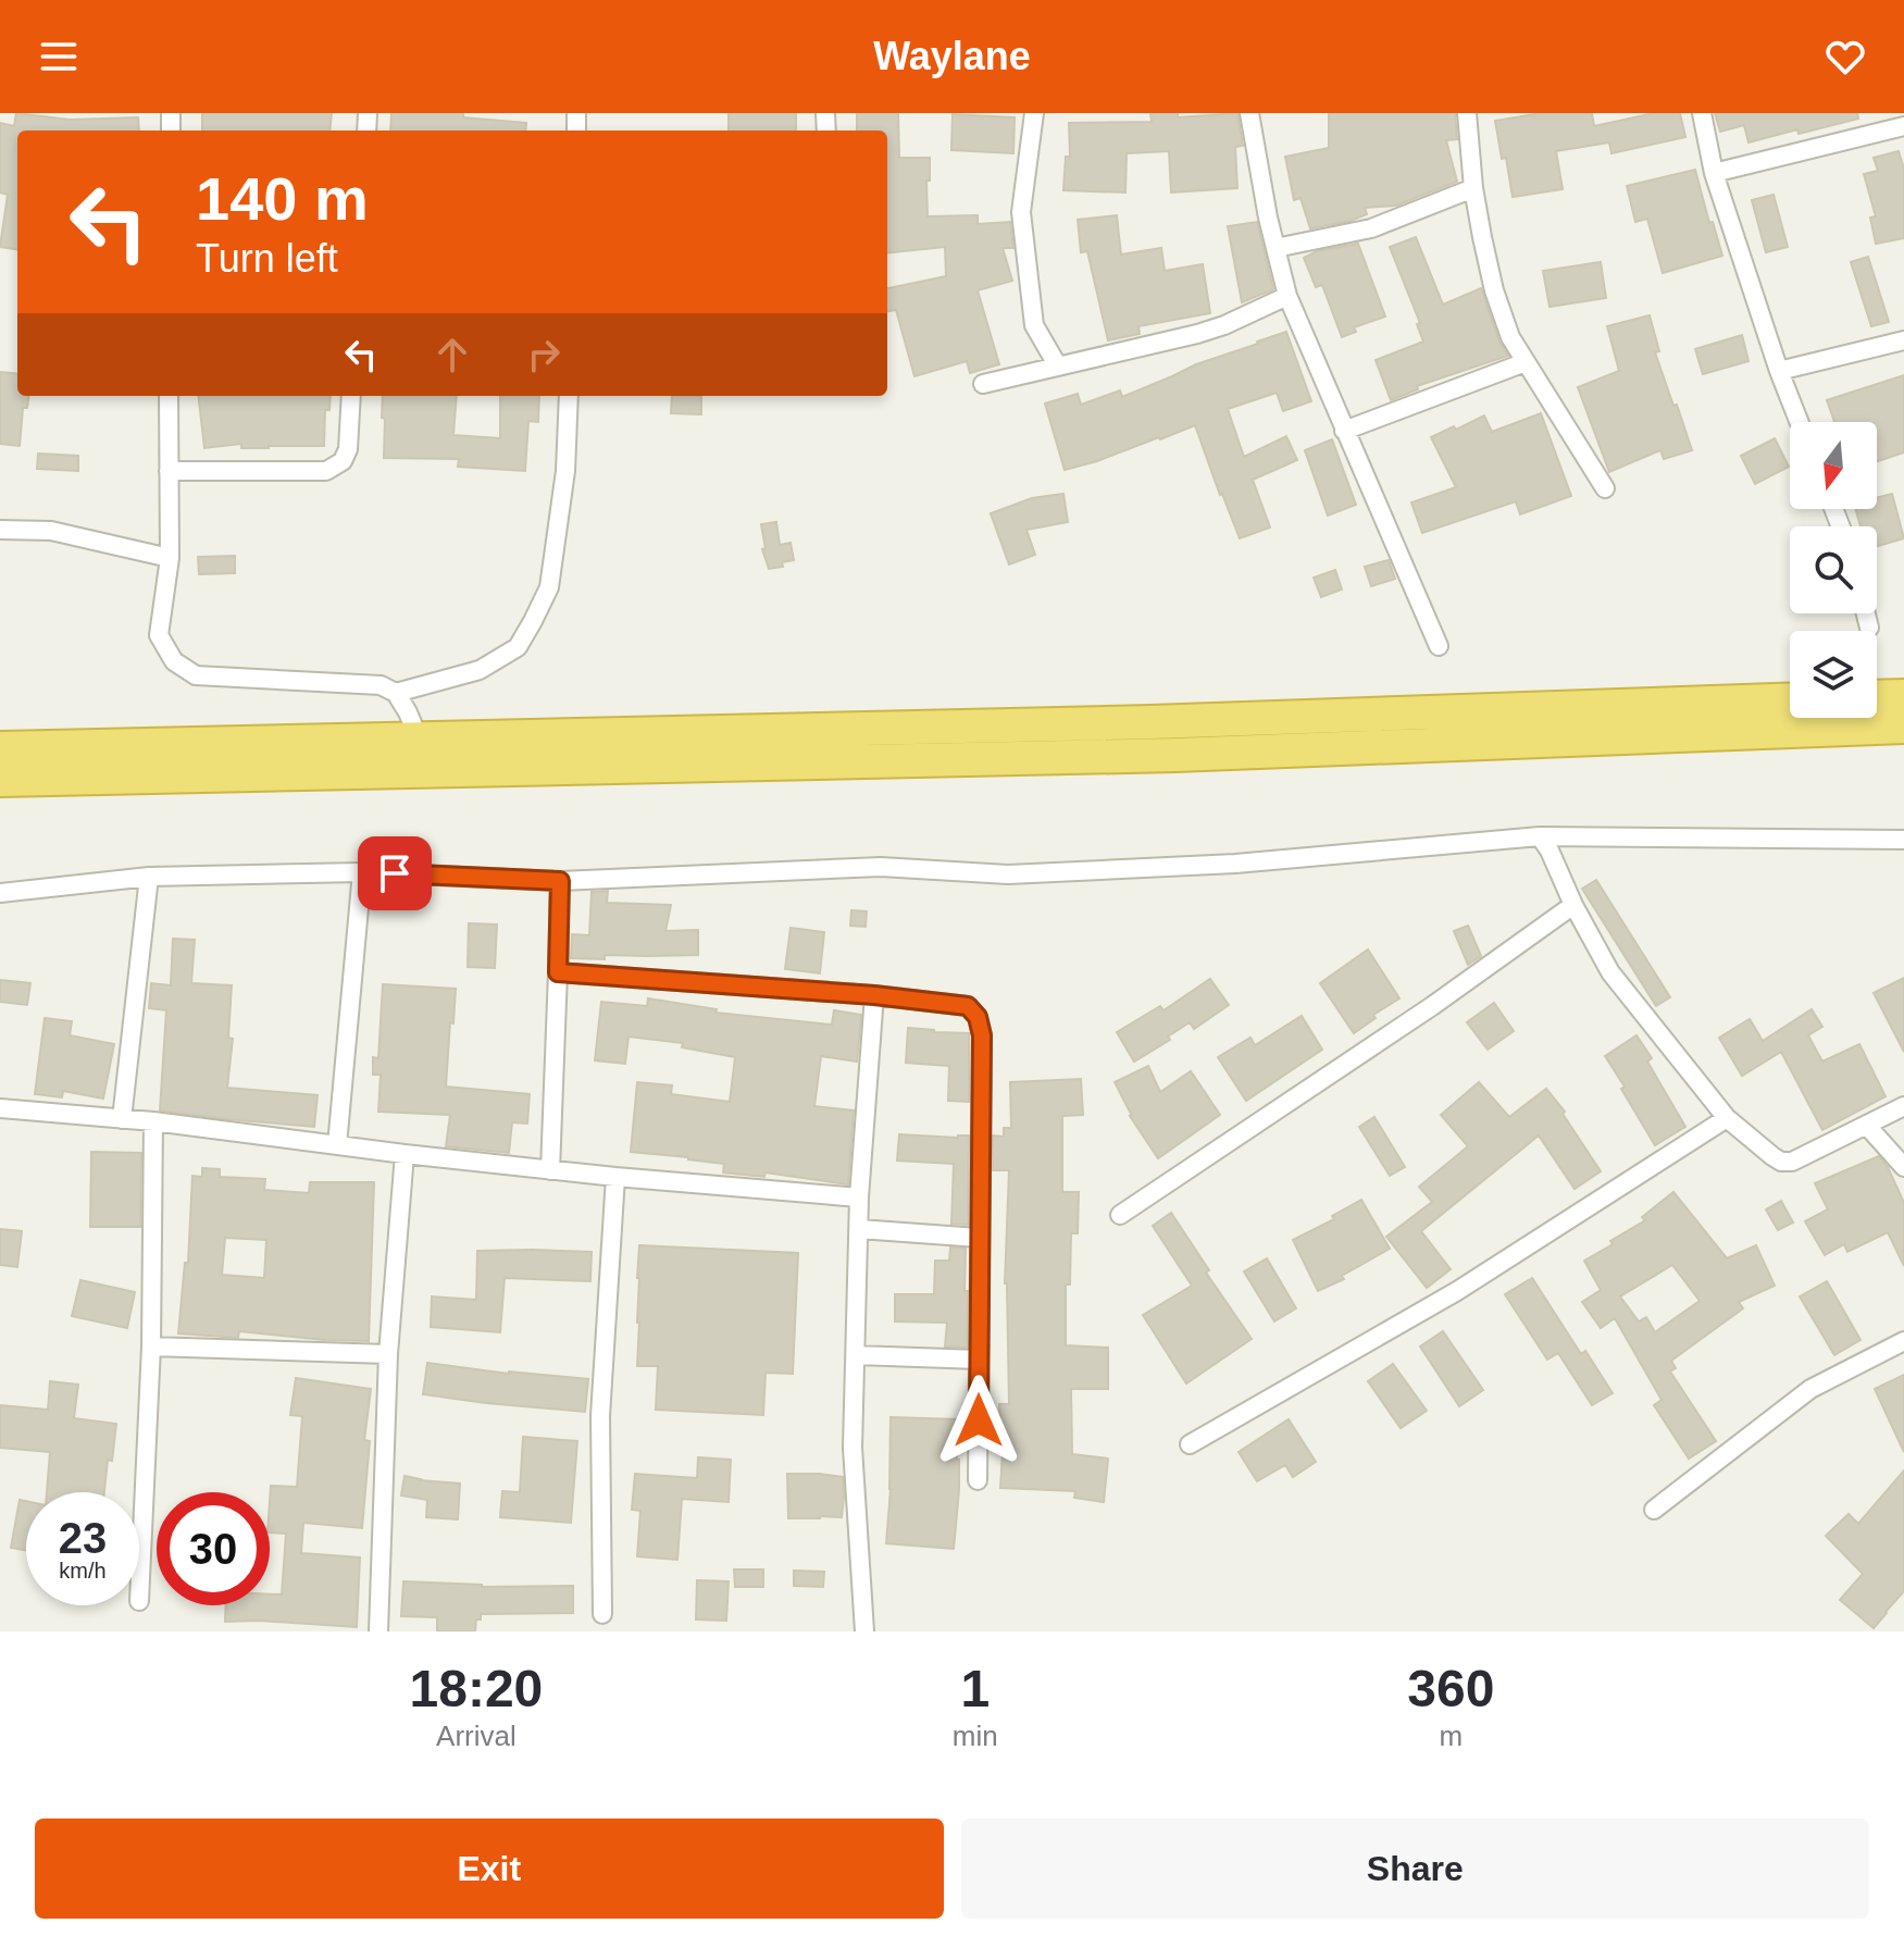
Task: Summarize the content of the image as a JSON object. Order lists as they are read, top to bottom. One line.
{"north":"bottom","page":{"header":"Waylane","turn":["140 m","Turn left"],"speed":"23 km/h","limit":"30","eta":["18:20","Arrival","1","min","360","m"],"buttons":["Exit","Share"]}}
